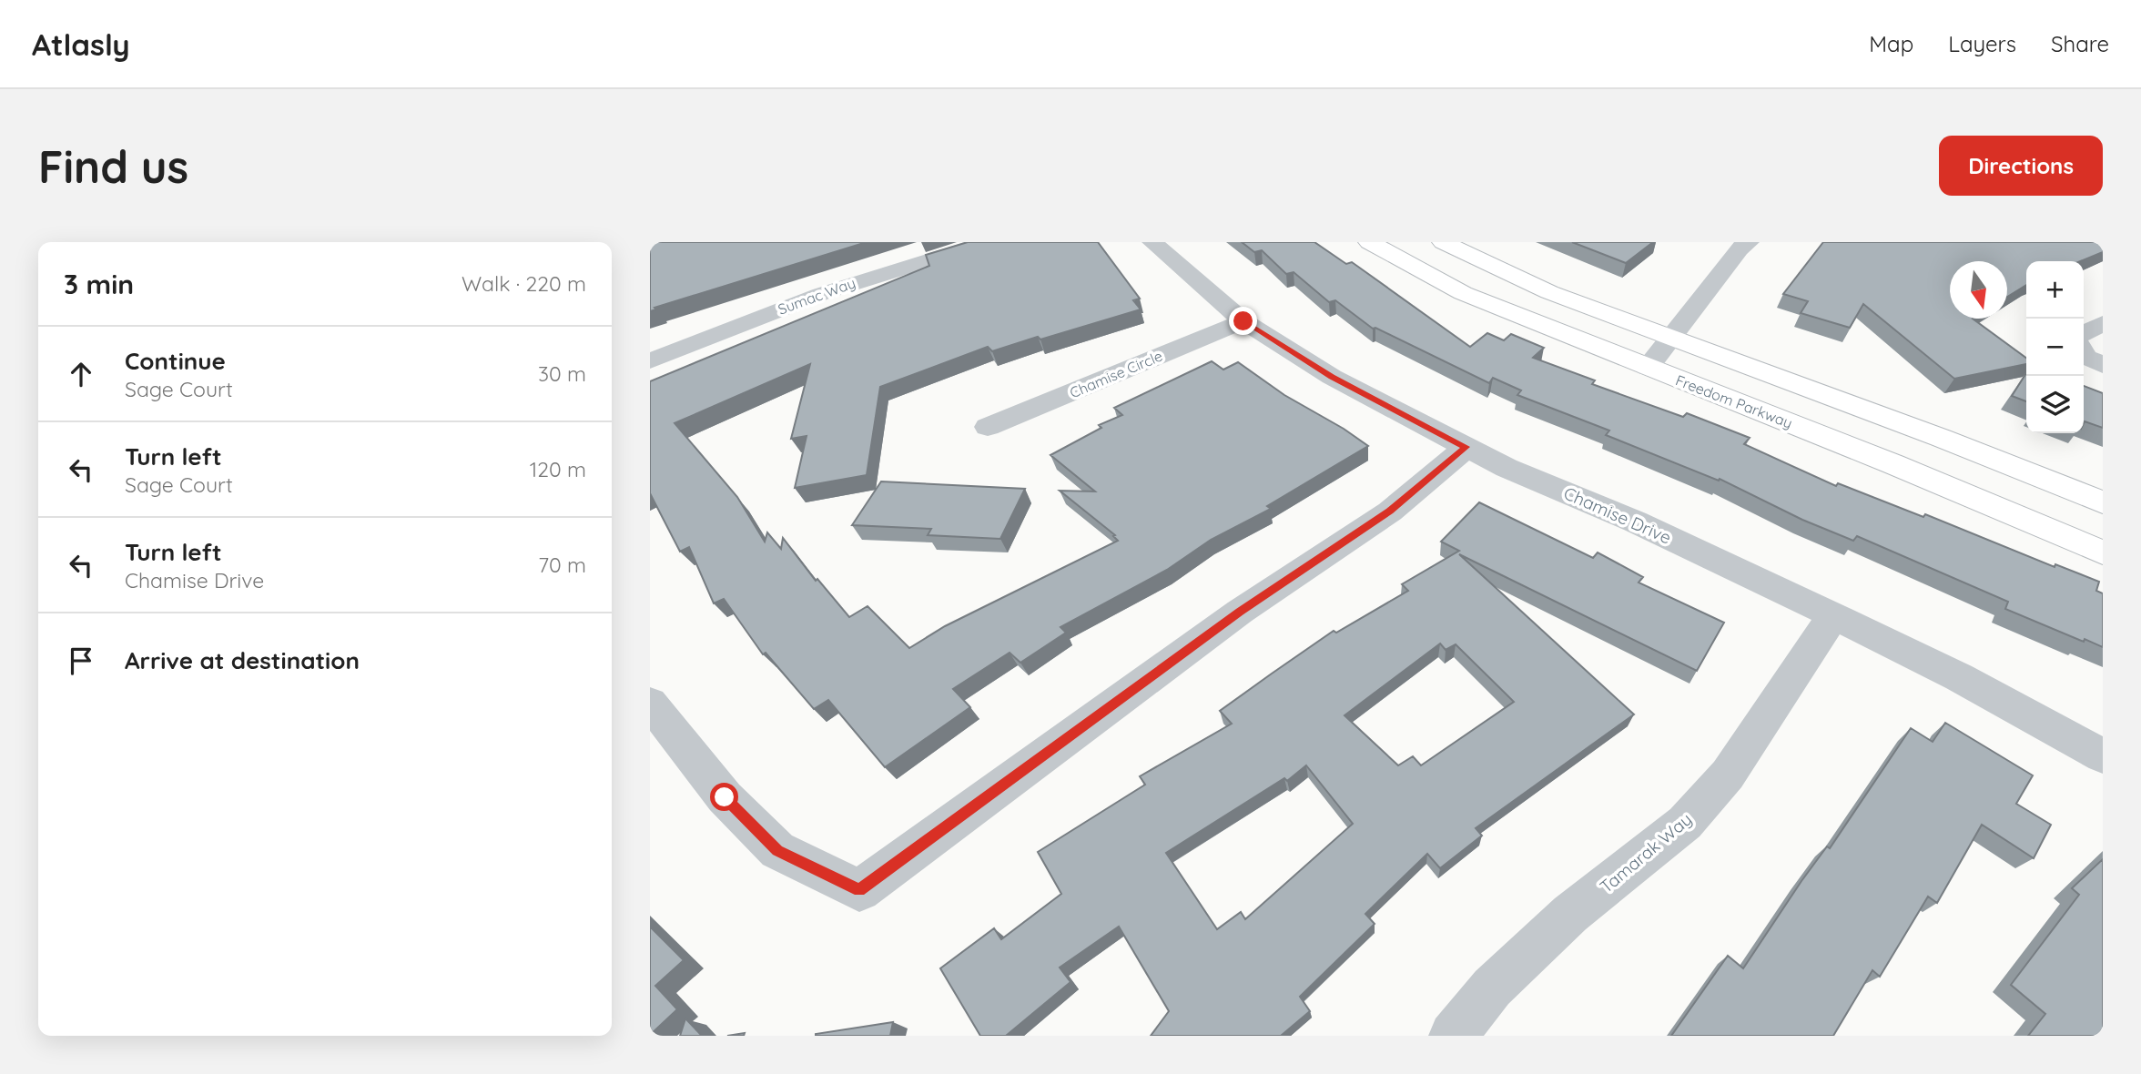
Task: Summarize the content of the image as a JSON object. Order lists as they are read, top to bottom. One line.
{"streets":{"main road":["Freedom Parkway"],"street":["Sumac Way","Chamise Circle","Chamise Drive","Tamarak Way"]},"crossings":[["Chamise Circle","Chamise Drive"],["Chamise Drive","Tamarak Way"]],"north":"bottom","page":{"header":"Atlasly","nav":["Map","Layers","Share"],"buttons":"Directions","title":"Find us","heading":["3 min","Walk · 220 m"],"map_buttons":["+","−"],"list":[["Continue","Sage Court","30 m"],["Turn left","Sage Court","120 m"],["Turn left","Chamise Drive","70 m"],"Arrive at destination"]}}
